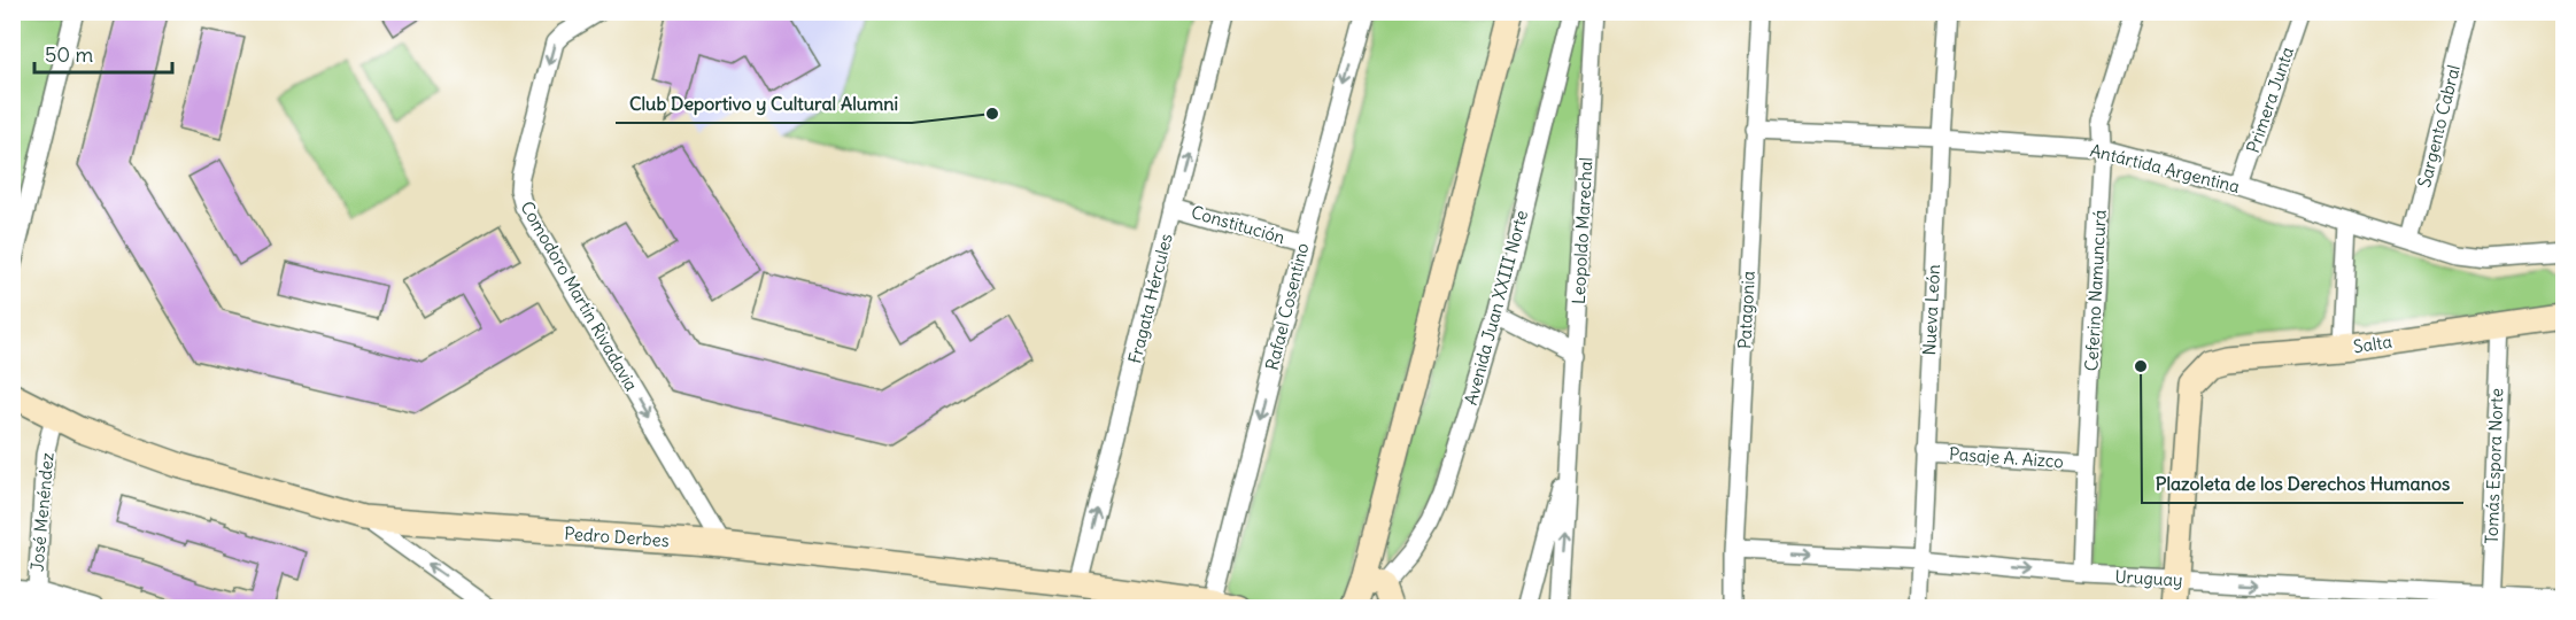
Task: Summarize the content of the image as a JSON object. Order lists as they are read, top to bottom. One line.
{"streets":{"main road":["Avenida Juan XXIII Norte","Salta","Pedro Derbes"],"street":["Primera Junta","Sargento Cabral","Antártida Argentina","Constitución","Leopoldo Marechal","Ceferino Namuncurá","Comodoro Martín Rivadavia","Fragata Hércules","Rafael Cosentino","Patagonia","Nueva León","Pasaje A. Aizco","Tomás Espora Norte","José Menéndez","Uruguay"]},"crossings":[["Primera Junta","Antártida Argentina"],["Sargento Cabral","Antártida Argentina"],["Antártida Argentina","Ceferino Namuncurá"],["Antártida Argentina","Patagonia"],["Antártida Argentina","Nueva León"],["Constitución","Fragata Hércules"],["Constitución","Rafael Cosentino"],["Ceferino Namuncurá","Pasaje A. Aizco"],["Ceferino Namuncurá","Uruguay"],["Comodoro Martín Rivadavia","Pedro Derbes"],["Fragata Hércules","Pedro Derbes"],["Rafael Cosentino","Pedro Derbes"],["Patagonia","Uruguay"],["Nueva León","Pasaje A. Aizco"],["Nueva León","Uruguay"],["Salta","Tomás Espora Norte"],["Salta","Uruguay"],["Tomás Espora Norte","Uruguay"],["José Menéndez","Pedro Derbes"]],"one_way":["Comodoro Martín Rivadavia","Fragata Hércules","Rafael Cosentino","Uruguay"],"places":["Club Deportivo y Cultural Alumni","Plazoleta de los Derechos Humanos"],"scale_bar":"50 m"}
